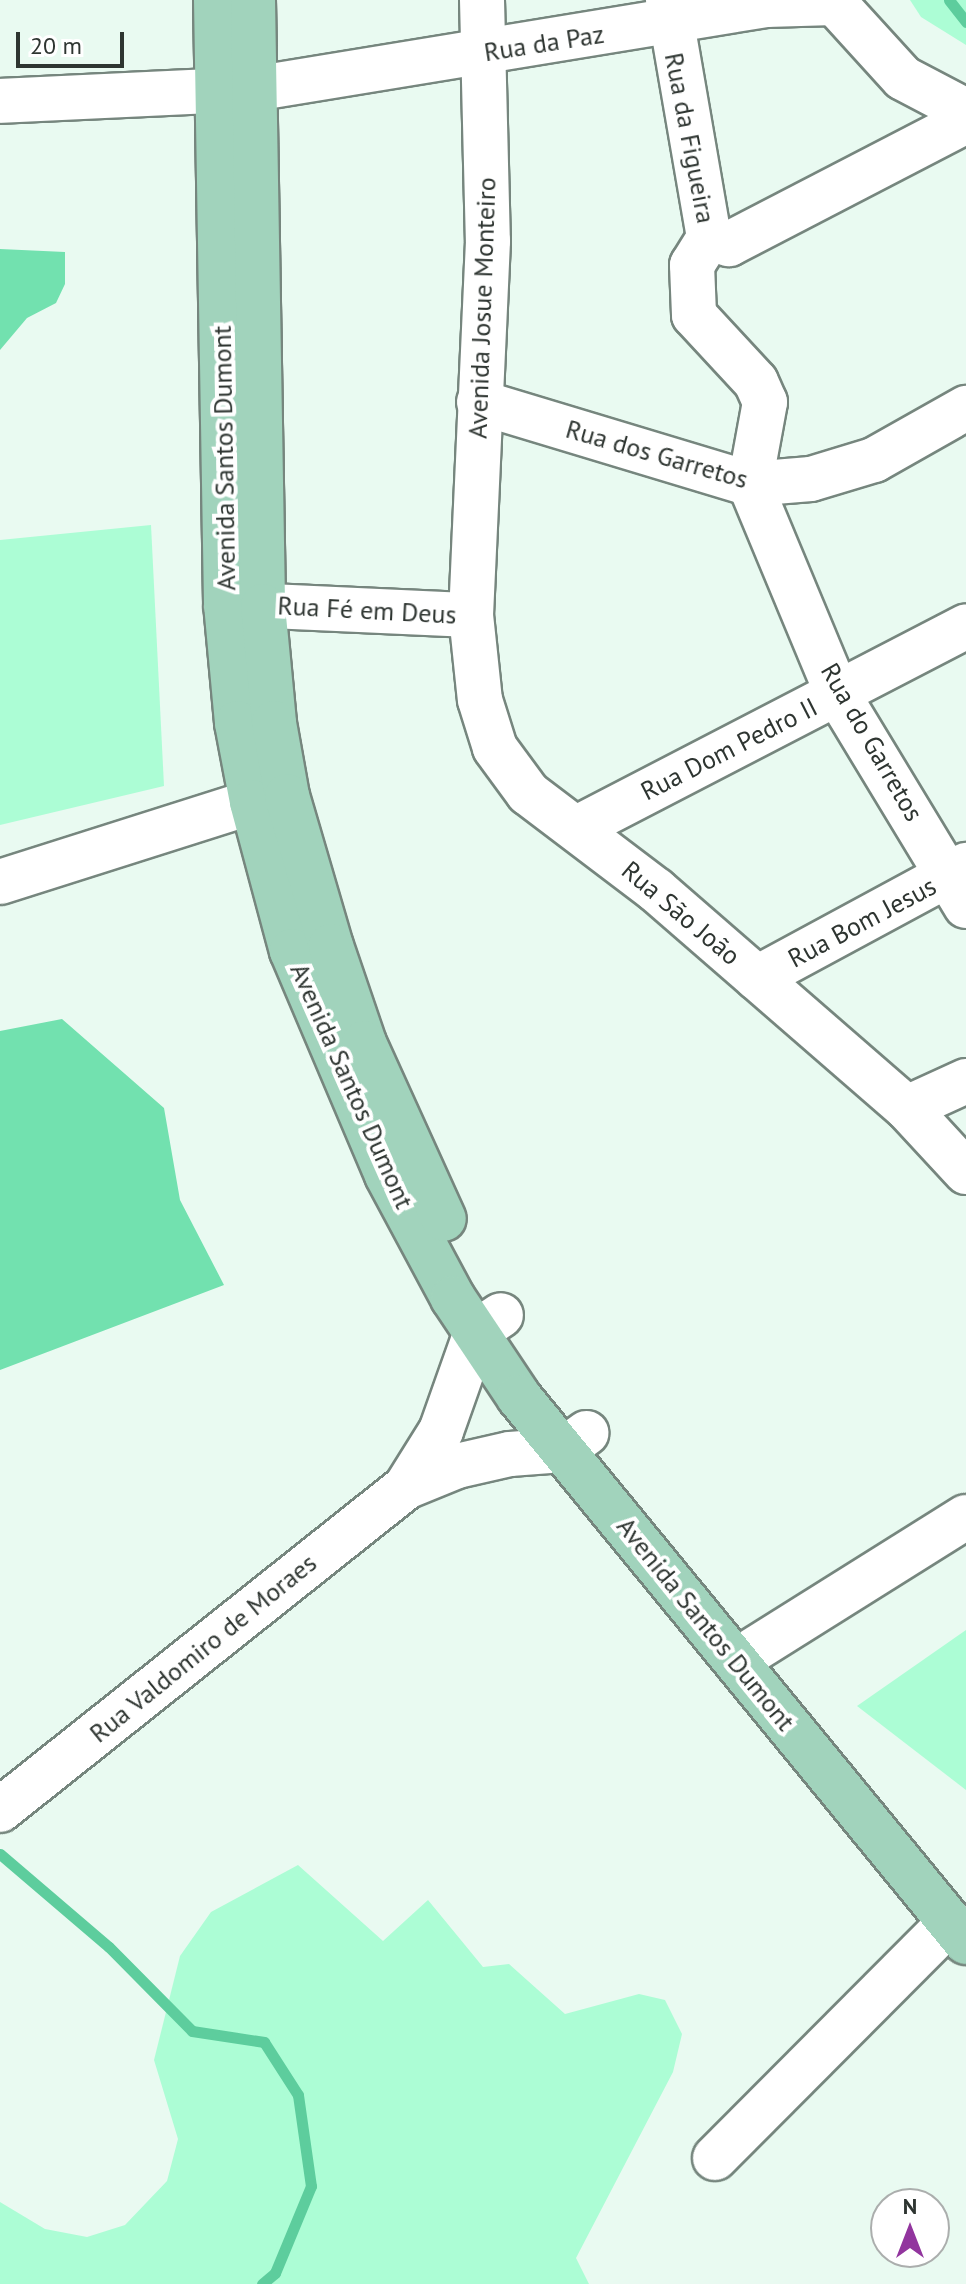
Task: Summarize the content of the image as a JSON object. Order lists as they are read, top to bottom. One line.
{"streets":{"main road":["Avenida Santos Dumont"],"street":["Rua da Paz","Rua da Figueira","Avenida Josue Monteiro","Rua dos Garretos","Rua Fé em Deus","Rua do Garretos","Rua Dom Pedro II","Rua São João","Rua Bom Jesus","Rua Valdomiro de Moraes"]},"crossings":[["Rua da Paz","Rua da Figueira"],["Rua da Paz","Avenida Josue Monteiro"],["Rua da Paz","Avenida Santos Dumont"],["Rua da Figueira","Rua dos Garretos"],["Rua da Figueira","Rua do Garretos"],["Avenida Josue Monteiro","Rua dos Garretos"],["Avenida Josue Monteiro","Rua Fé em Deus"],["Avenida Josue Monteiro","Rua São João"],["Rua dos Garretos","Rua do Garretos"],["Avenida Santos Dumont","Rua Fé em Deus"],["Avenida Santos Dumont","Rua Valdomiro de Moraes"],["Rua Fé em Deus","Rua São João"],["Rua do Garretos","Rua Dom Pedro II"],["Rua do Garretos","Rua Bom Jesus"],["Rua Dom Pedro II","Rua São João"],["Rua São João","Rua Bom Jesus"]],"scale_bar":"20 m","north":"top"}
